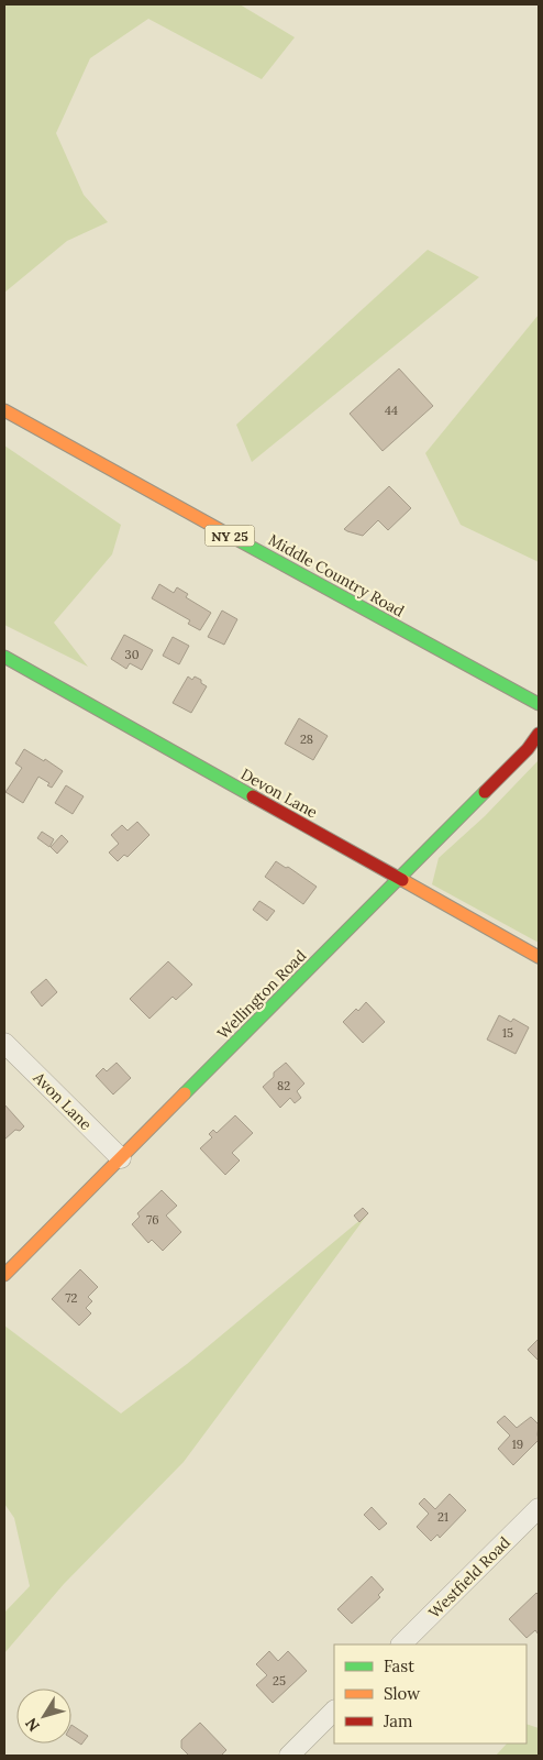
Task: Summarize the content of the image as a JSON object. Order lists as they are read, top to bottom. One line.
{"streets":{"street":["NY 25","Middle Country Road","Devon Lane","Wellington Road","Avon Lane","Westfield Road"]},"crossings":[["Devon Lane","Wellington Road"],["Wellington Road","Avon Lane"]],"house_numbers":["44","30","28","15","82","76","72","19","21","25"],"legend":["Fast","Slow","Jam"],"north":"bottom left"}
